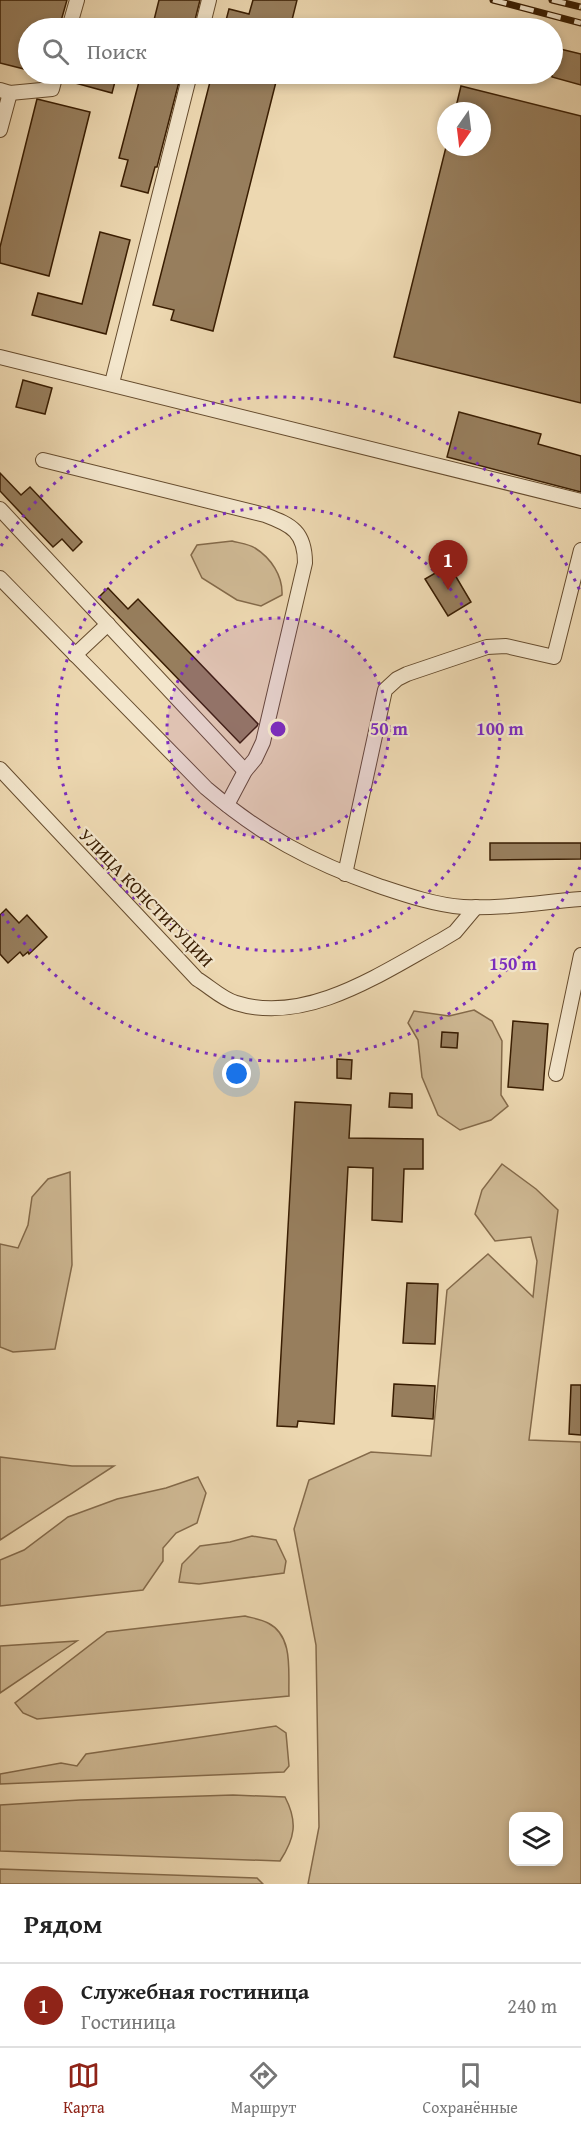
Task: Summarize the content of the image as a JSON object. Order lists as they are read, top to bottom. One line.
{"streets":{"street":["УЛИЦА КОНСТИТУЦИИ"]},"north":"bottom","page":{"search":"Поиск","pins":"1","heading":"Рядом","list":[{"mark":"1","name":"Служебная гостиница","note":"Гостиница","value":"240 m"}],"nav":["Карта","Маршрут","Сохранённые"]},"rings":["50 m","100 m","150 m"]}
